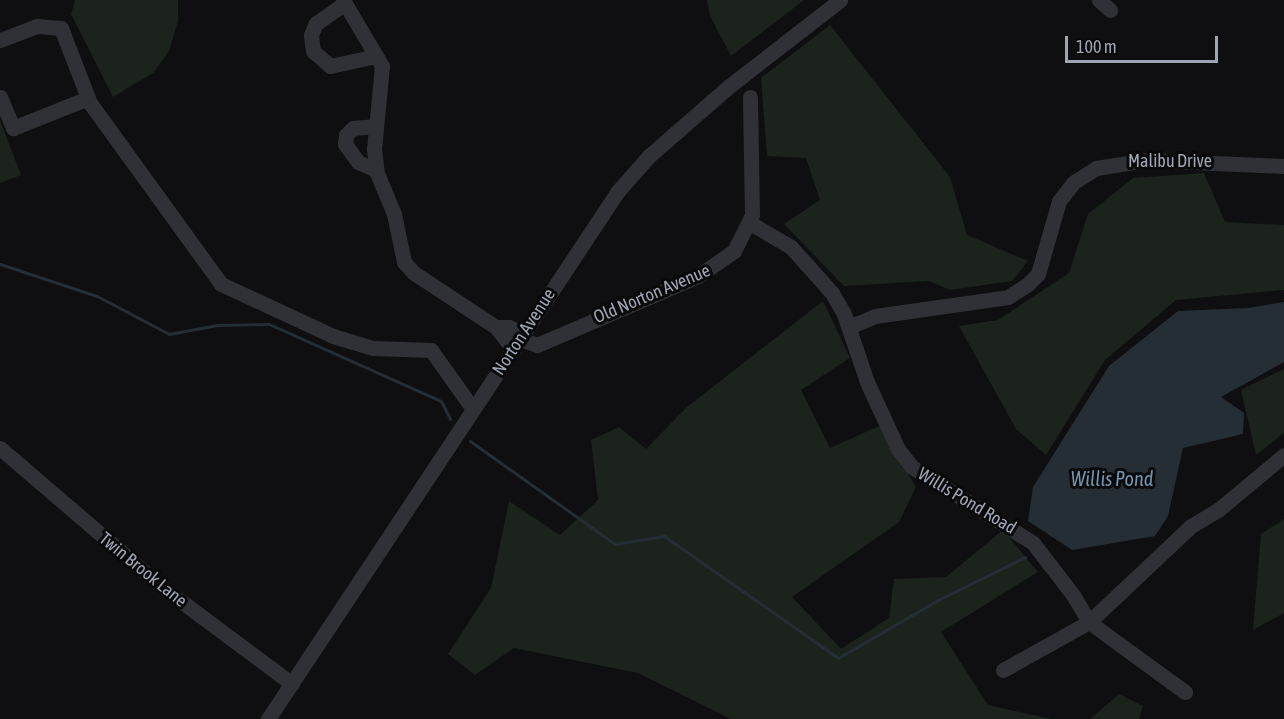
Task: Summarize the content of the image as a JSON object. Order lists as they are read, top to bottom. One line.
{"streets":{"street":["Malibu Drive","Old Norton Avenue","Norton Avenue","Willis Pond Road","Twin Brook Lane"]},"crossings":[["Malibu Drive","Willis Pond Road"],["Old Norton Avenue","Norton Avenue"],["Old Norton Avenue","Willis Pond Road"],["Norton Avenue","Twin Brook Lane"]],"water":["Willis Pond"],"scale_bar":"100 m"}
